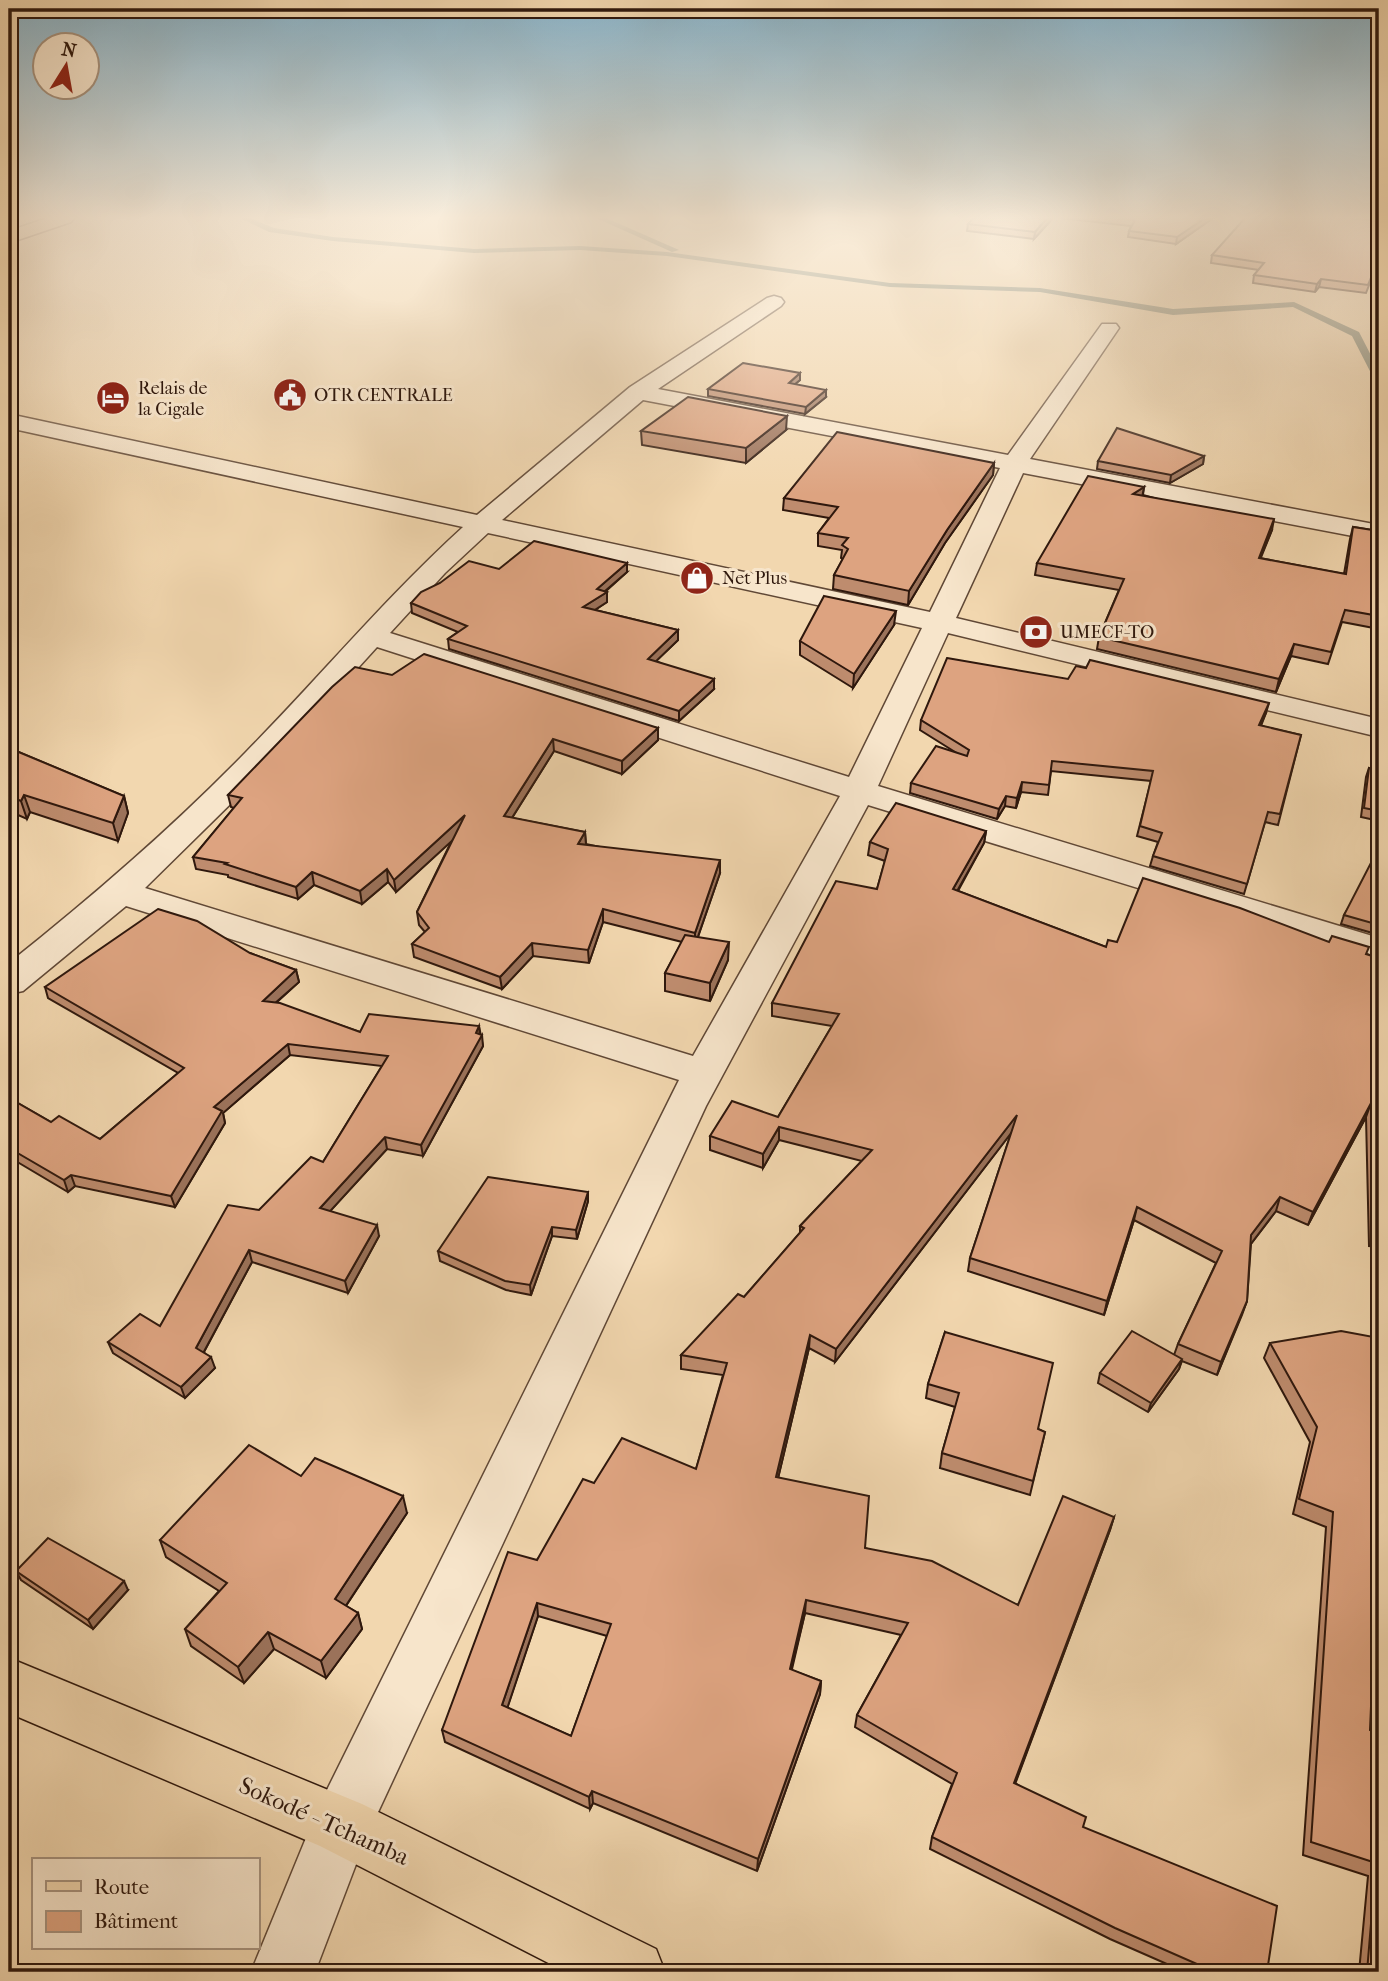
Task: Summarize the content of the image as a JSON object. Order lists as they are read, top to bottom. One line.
{"streets":{"main road":["Sokodé - Tchamba"]},"places":{"public building":["OTR CENTRALE"],"hotel":["Relais de la Cigale"],"shop":["Net Plus"],"bank":["UMECF-TO"]},"legend":["Route","Bâtiment"],"north":"top"}
